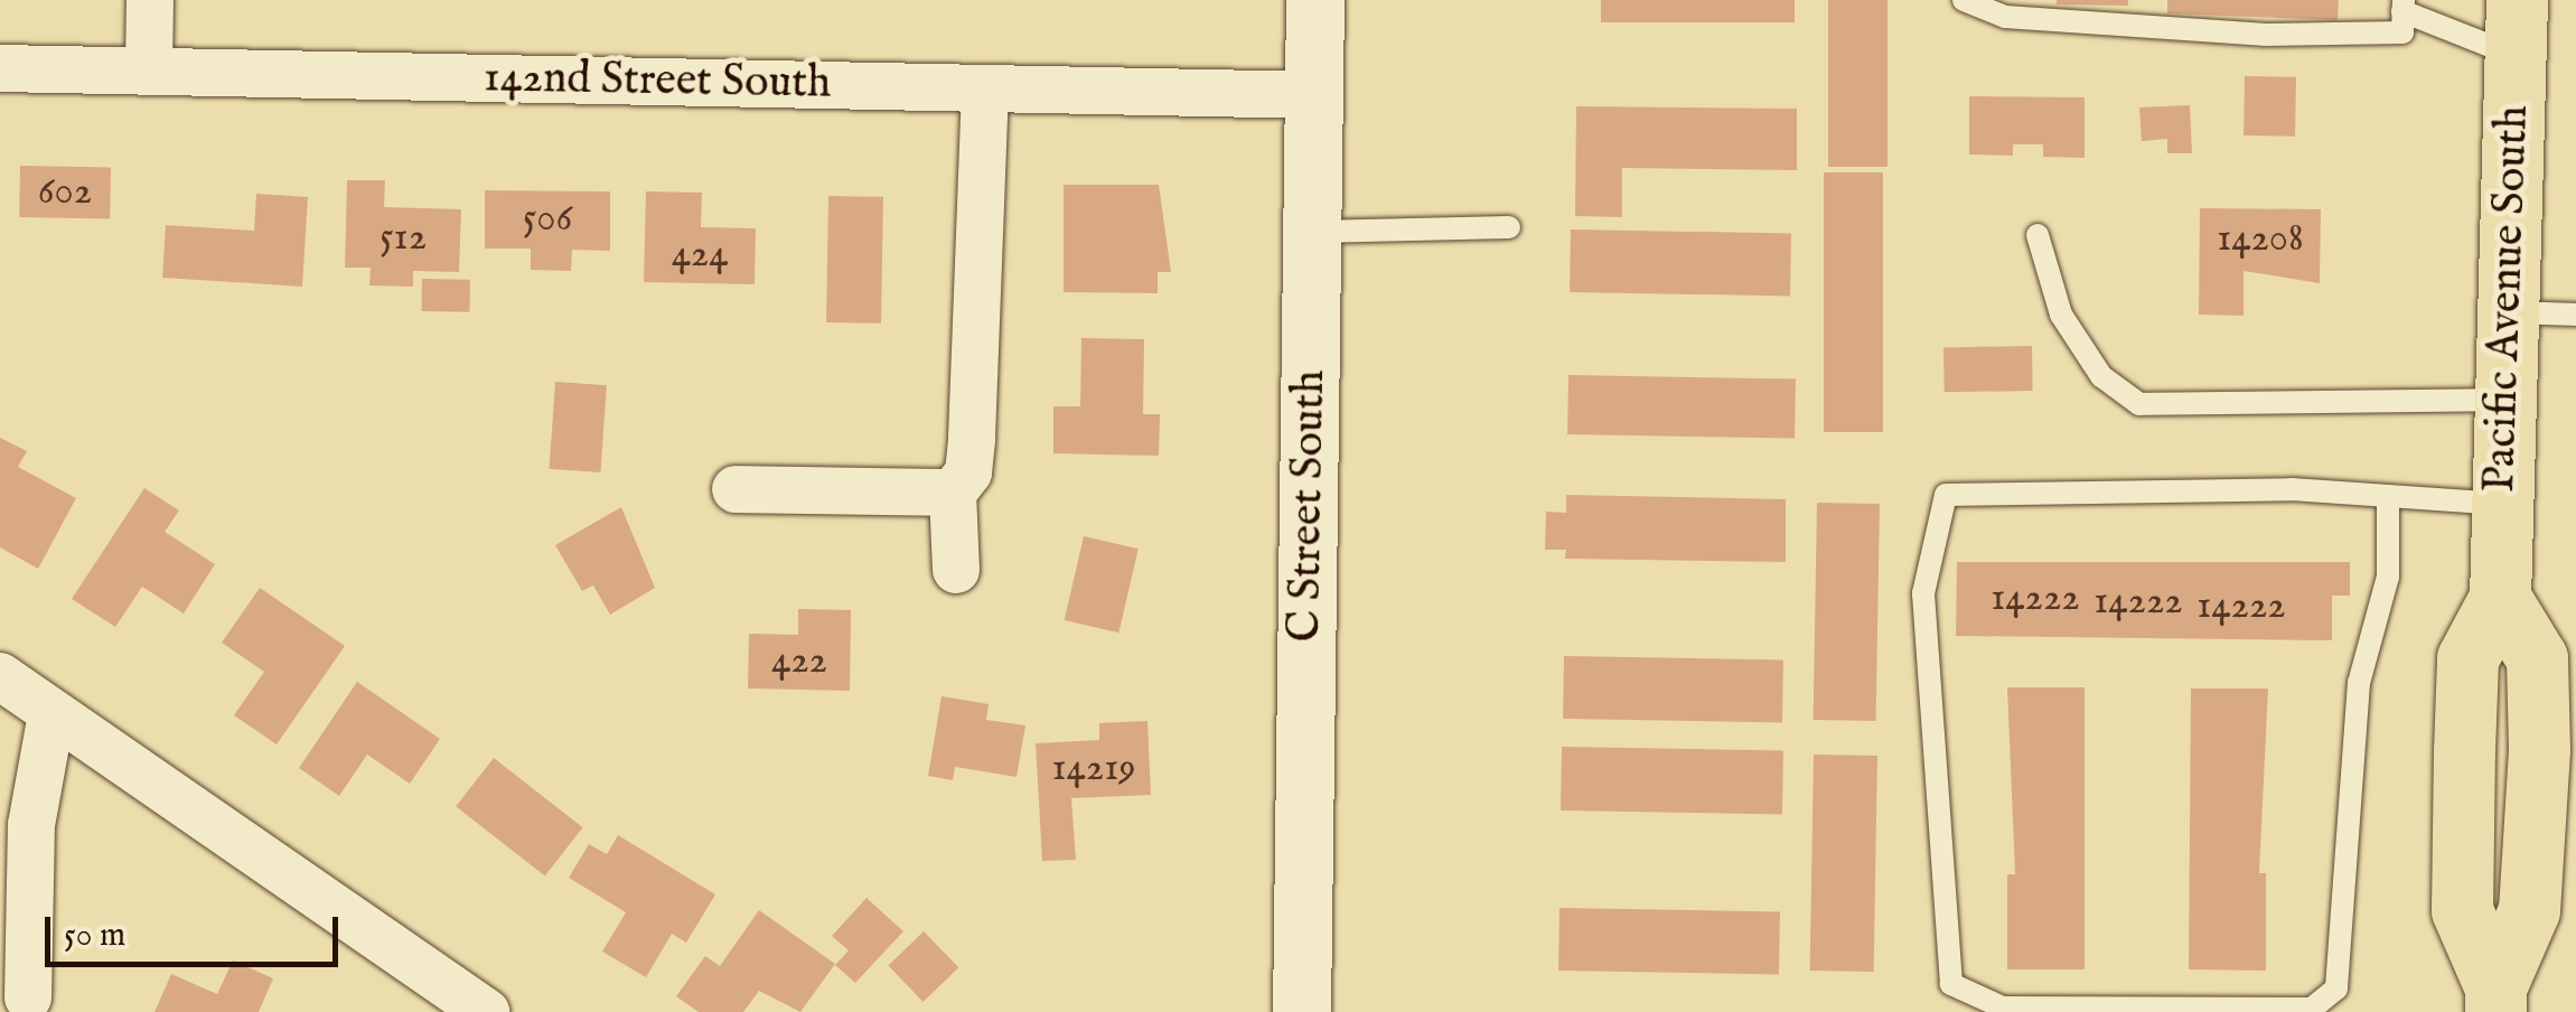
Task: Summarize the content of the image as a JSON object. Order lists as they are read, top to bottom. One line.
{"streets":{"main road":["Pacific Avenue South"],"street":["142nd Street South","C Street South"]},"crossings":[["142nd Street South","C Street South"]],"house_numbers":["602","506","512","14208","424","14222","14222","14222","422","14219"],"scale_bar":"50 m"}
